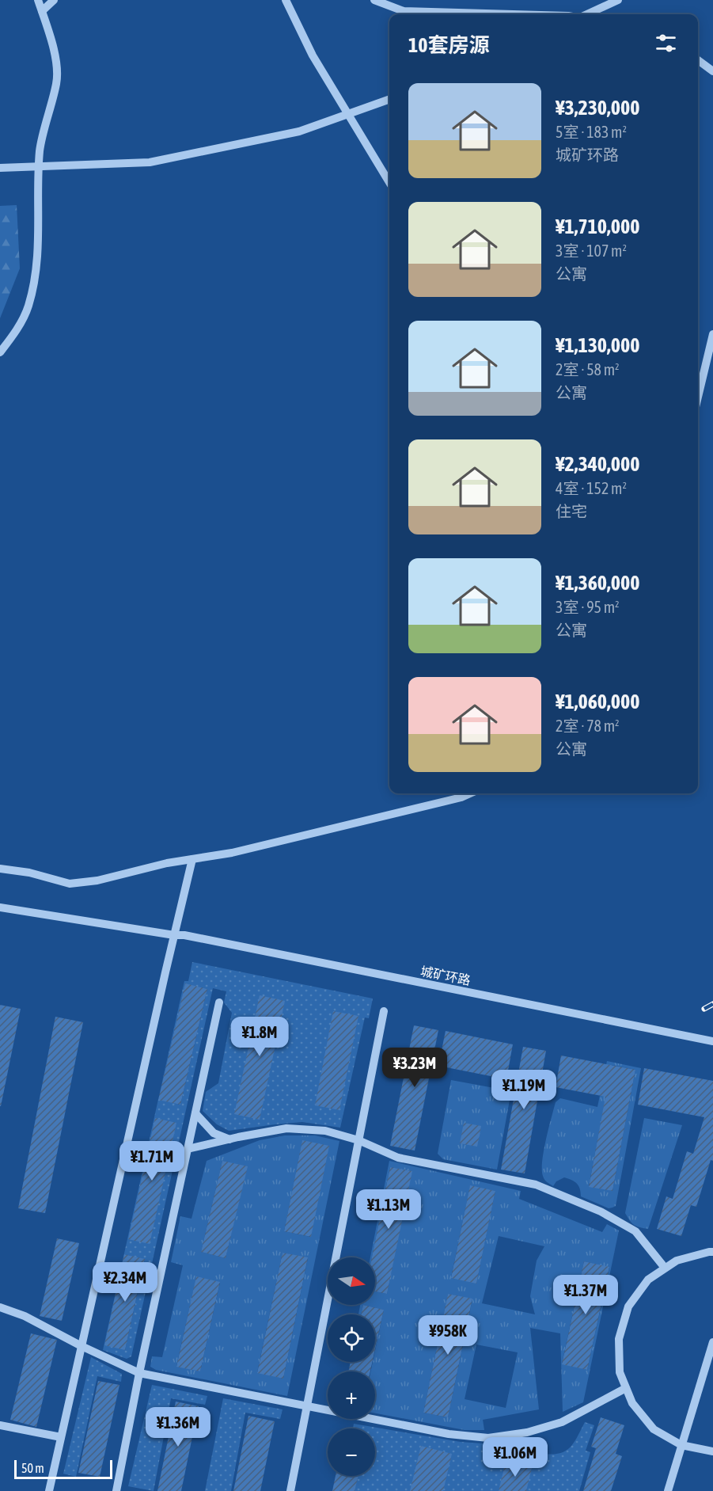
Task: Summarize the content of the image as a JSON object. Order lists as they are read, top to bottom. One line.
{"streets":{"street":["城矿环路"]},"scale_bar":"50 m","north":"right","page":{"heading":"10套房源","list":[{"name":"¥3,230,000","note":"5室 · 183 m² · 城矿环路"},{"name":"¥1,710,000","note":"3室 · 107 m² · 公寓"},{"name":"¥1,130,000","note":"2室 · 58 m² · 公寓"},{"name":"¥2,340,000","note":"4室 · 152 m² · 住宅"},{"name":"¥1,360,000","note":"3室 · 95 m² · 公寓"},{"name":"¥1,060,000","note":"2室 · 78 m² · 公寓"}],"price":["¥1.8M","¥3.23M","¥1.19M","¥1.71M","¥1.13M","¥2.34M","¥1.37M","¥958K","¥1.36M","¥1.06M"],"map_buttons":["+","−"],"scale":"50 m"}}
